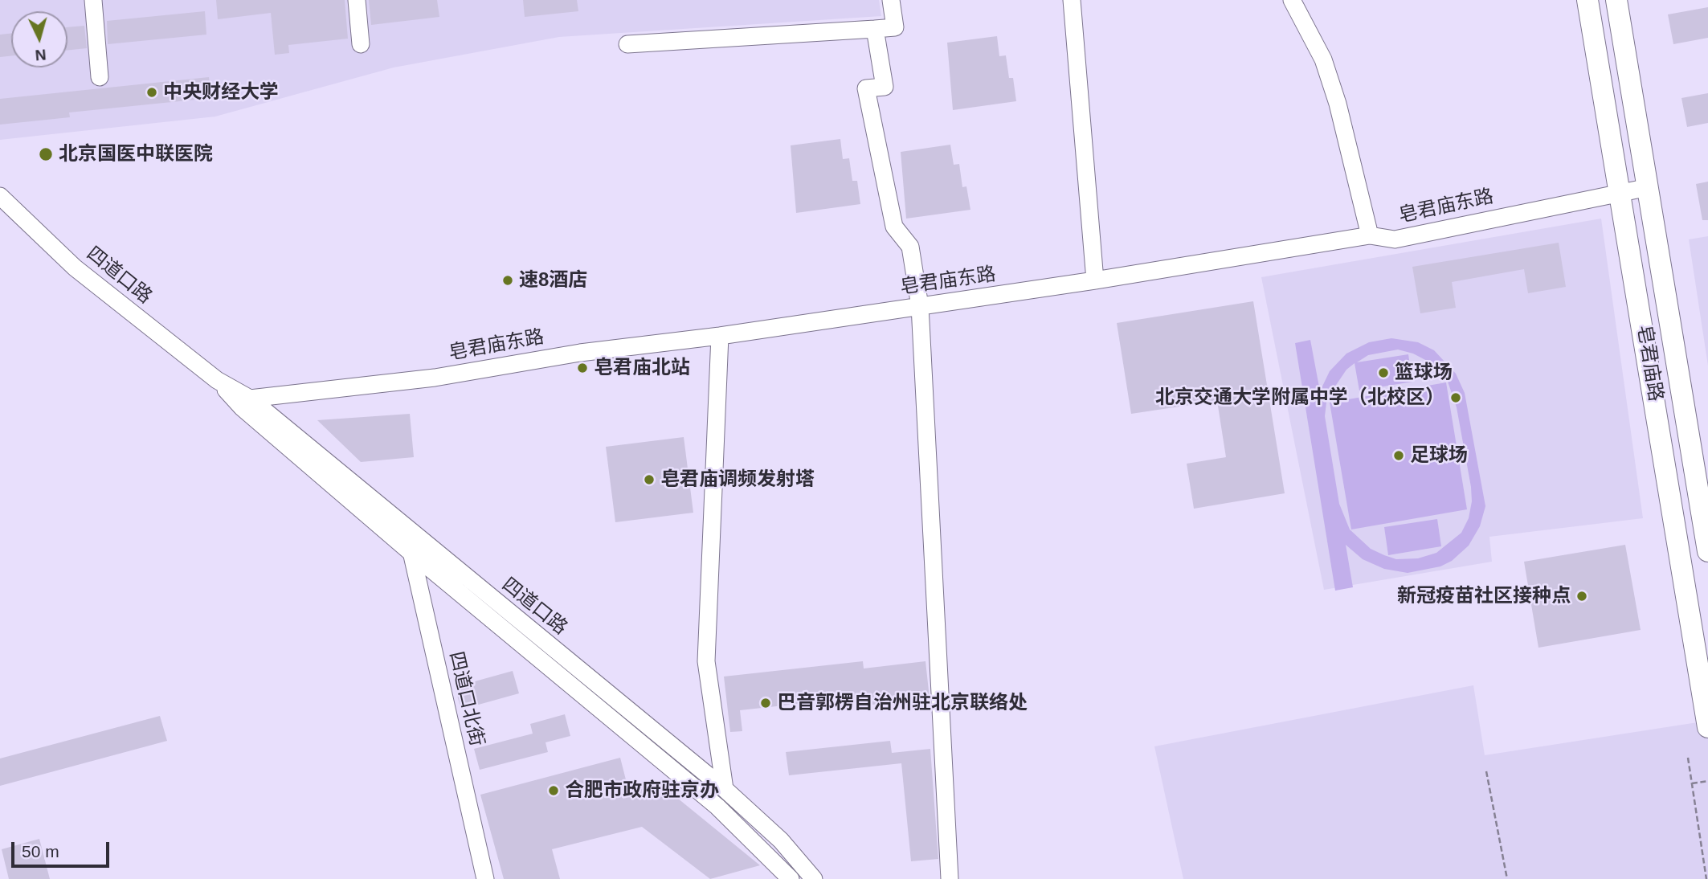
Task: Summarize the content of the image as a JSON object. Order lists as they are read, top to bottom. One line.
{"streets":{"main road":["皂君庙路"],"street":["皂君庙东路","四道口路","四道口北街"]},"crossings":[["皂君庙东路","四道口路"],["皂君庙东路","皂君庙路"],["四道口路","四道口北街"]],"places":["中央财经大学","北京国医中联医院","速8酒店","皂君庙北站","篮球场","北京交通大学附属中学（北校区）","足球场","皂君庙调频发射塔","新冠疫苗社区接种点","巴音郭楞自治州驻北京联络处","合肥市政府驻京办"],"scale_bar":"50 m","north":"bottom"}
